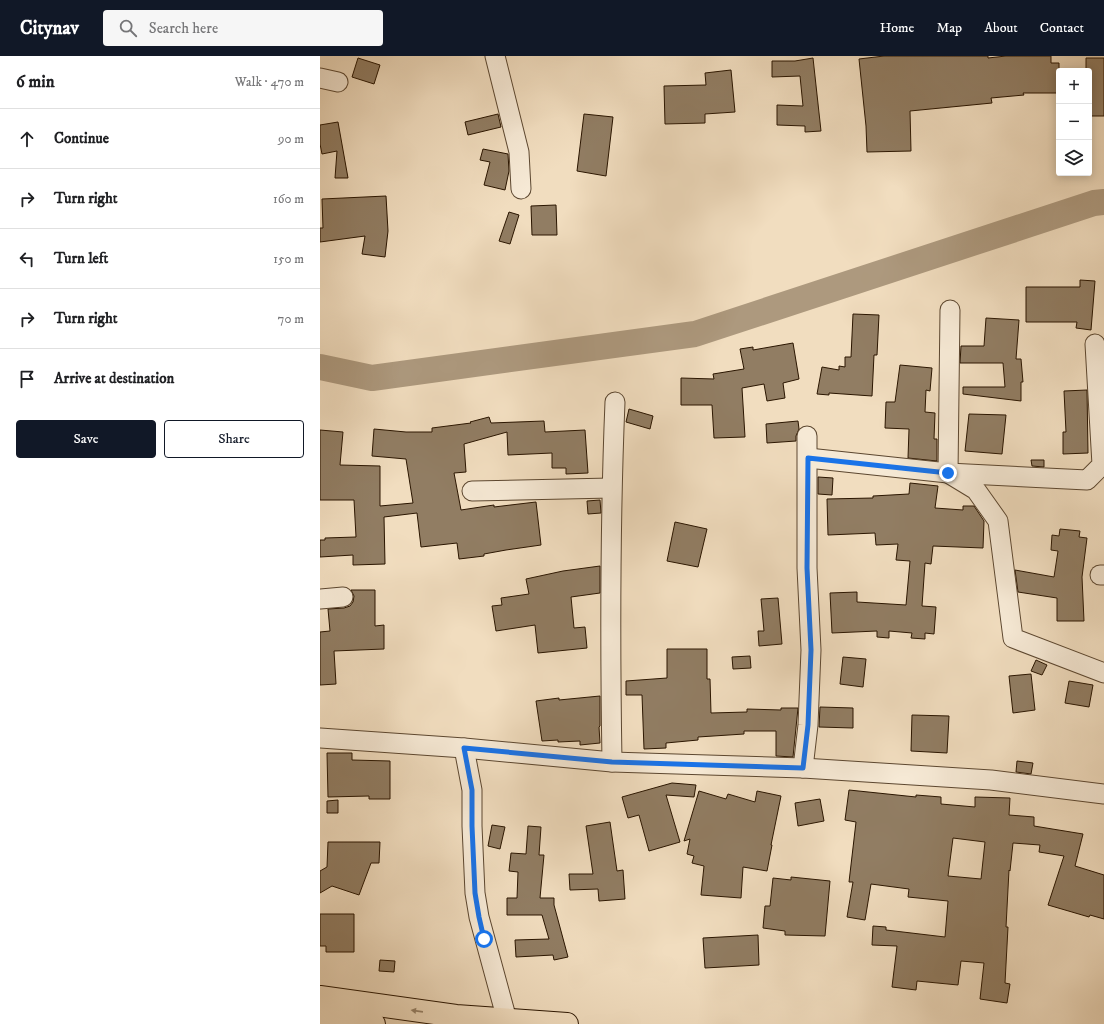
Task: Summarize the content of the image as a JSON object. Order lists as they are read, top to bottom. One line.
{"page":{"header":"Citynav","search":"Search here","nav":["Home","Map","About","Contact"],"heading":["6 min","Walk · 470 m"],"map_buttons":["+","−"],"list":[["Continue","90 m"],["Turn right","160 m"],["Turn left","150 m"],["Turn right","70 m"],"Arrive at destination"],"buttons":["Save","Share"]}}
